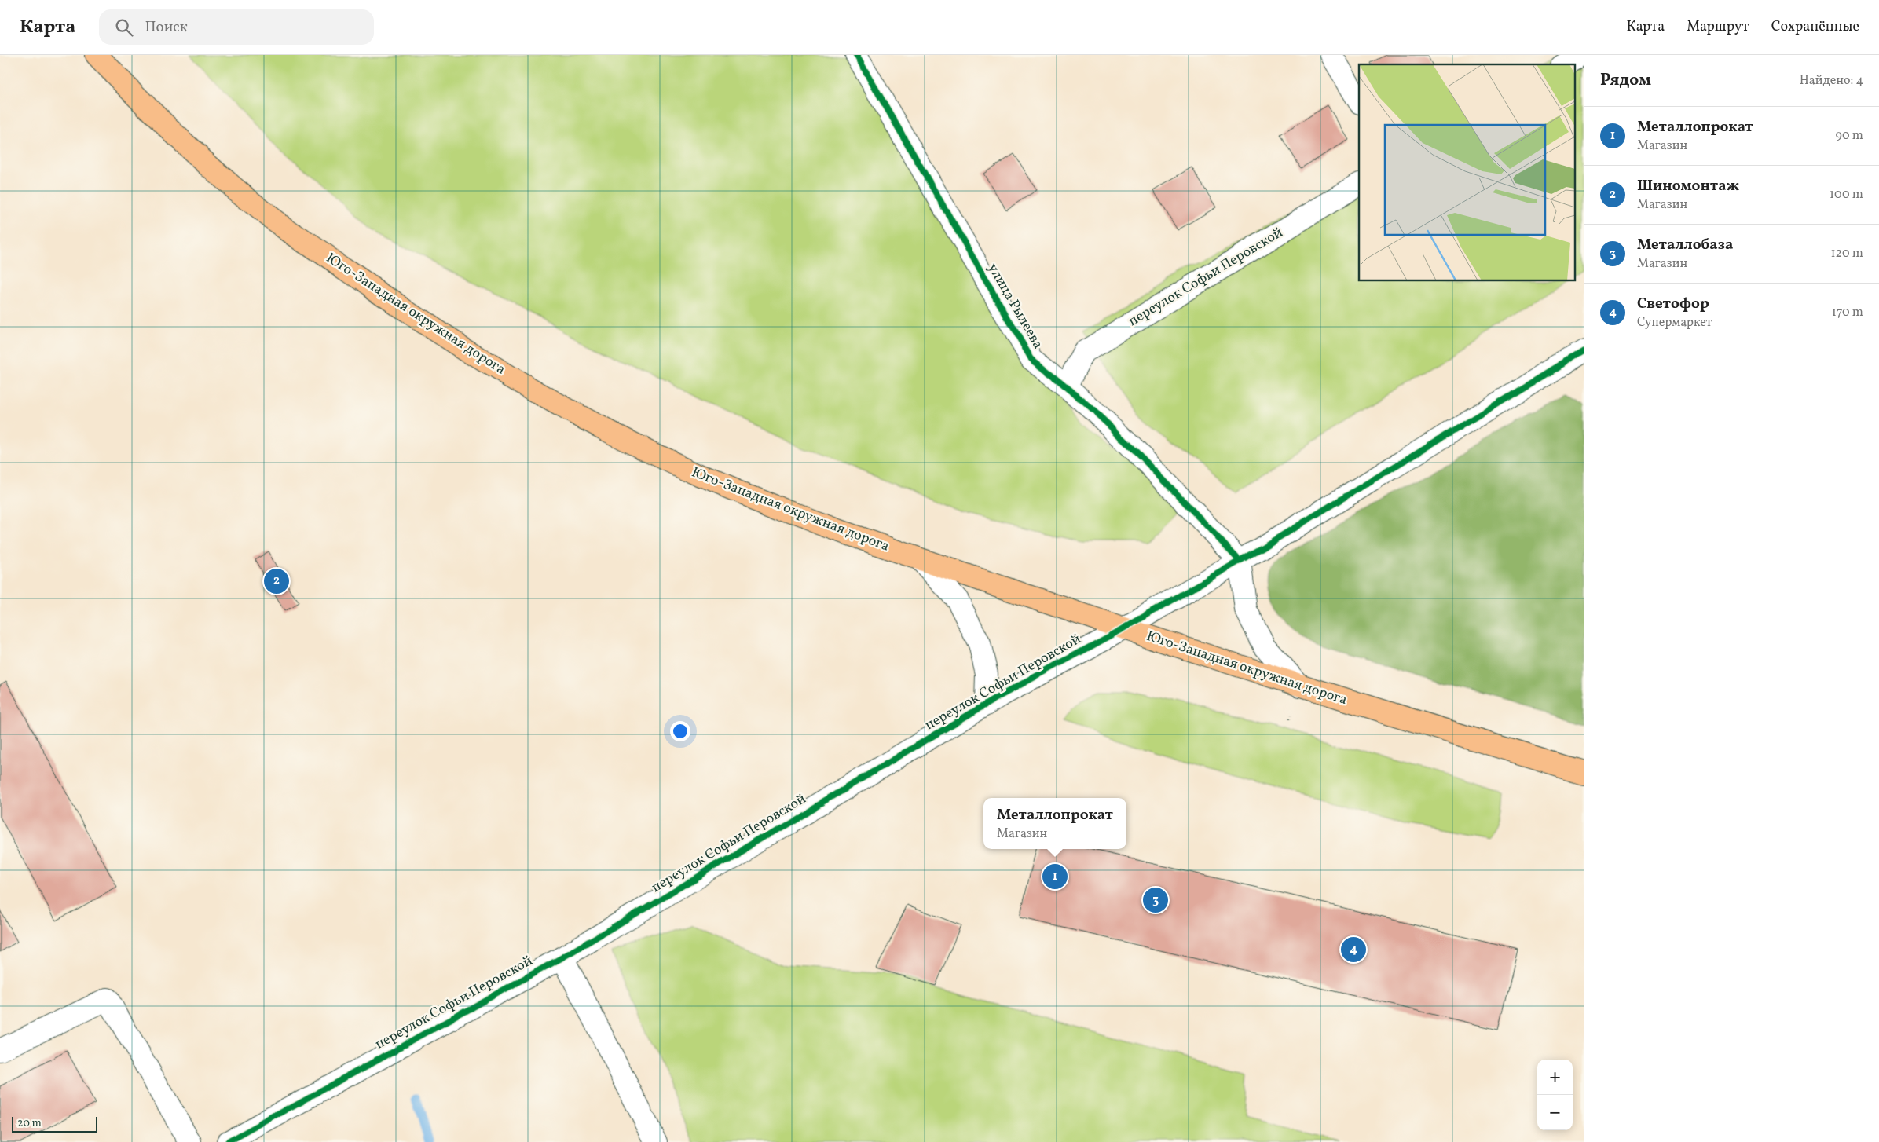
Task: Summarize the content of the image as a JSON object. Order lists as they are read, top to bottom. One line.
{"streets":{"highway":["Юго-Западная окружная дорога"],"street":["переулок Софьи Перовской","улица Рылеева"]},"crossings":[["переулок Софьи Перовской","улица Рылеева"],["переулок Софьи Перовской","Юго-Западная окружная дорога"]],"scale_bar":"20 m","page":{"header":"Карта","search":"Поиск","nav":["Карта","Маршрут","Сохранённые"],"heading":["Рядом","Найдено: 4"],"list":[{"mark":"1","name":"Металлопрокат","note":"Магазин","value":"90 m"},{"mark":"2","name":"Шиномонтаж","note":"Магазин","value":"100 m"},{"mark":"3","name":"Металлобаза","note":"Магазин","value":"120 m"},{"mark":"4","name":"Светофор","note":"Супермаркет","value":"170 m"}],"pins":["2","1","3","4"],"popup":["Металлопрокат","Магазин"],"map_buttons":["+","−"],"scale":"20 m"}}
